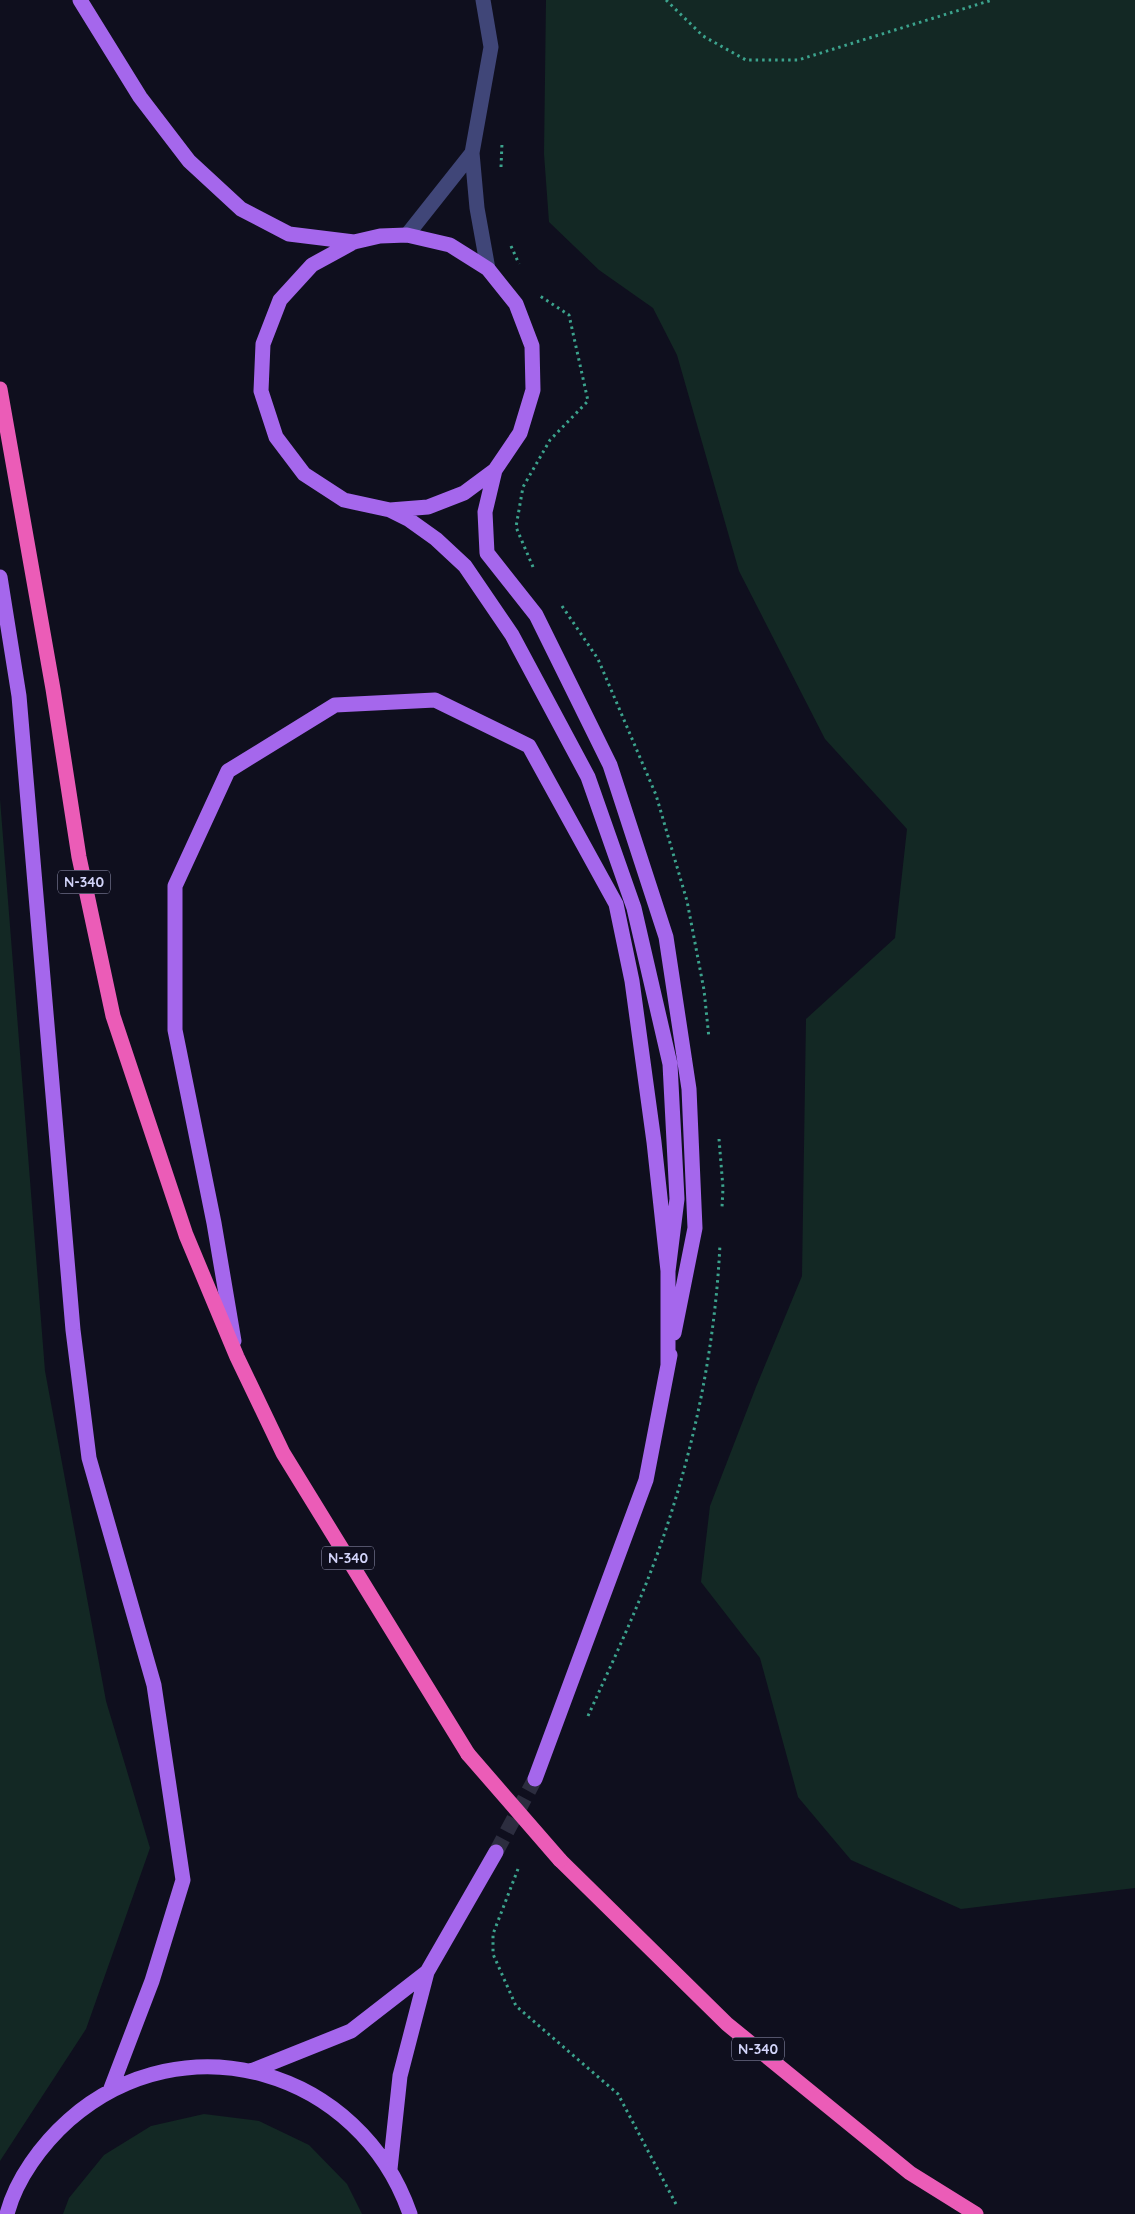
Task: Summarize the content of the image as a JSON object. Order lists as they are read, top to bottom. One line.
{"streets":{"highway":["N-340"]}}
